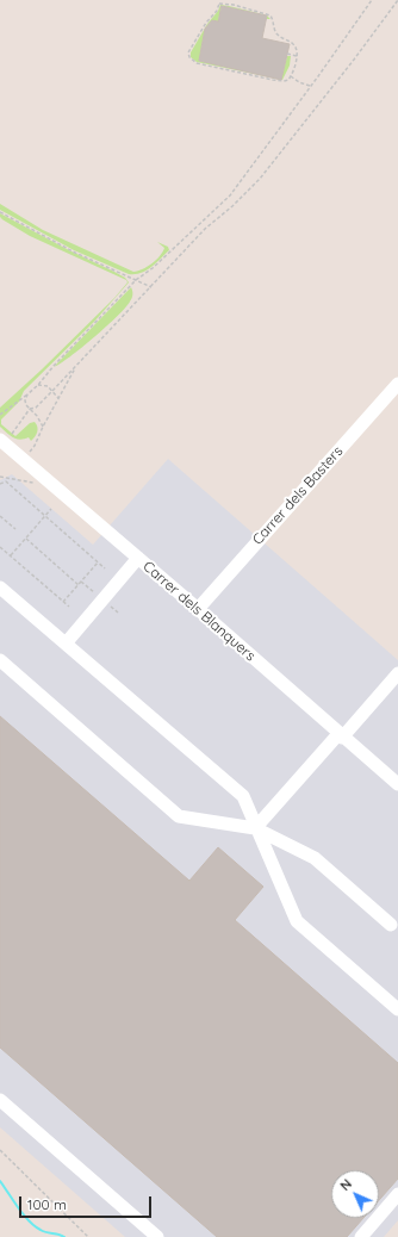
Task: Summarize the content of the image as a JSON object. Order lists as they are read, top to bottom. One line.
{"streets":{"street":["Carrer dels Basters","Carrer dels Blanquers"]},"crossings":[["Carrer dels Basters","Carrer dels Blanquers"]],"scale_bar":"100 m","north":"top left"}
